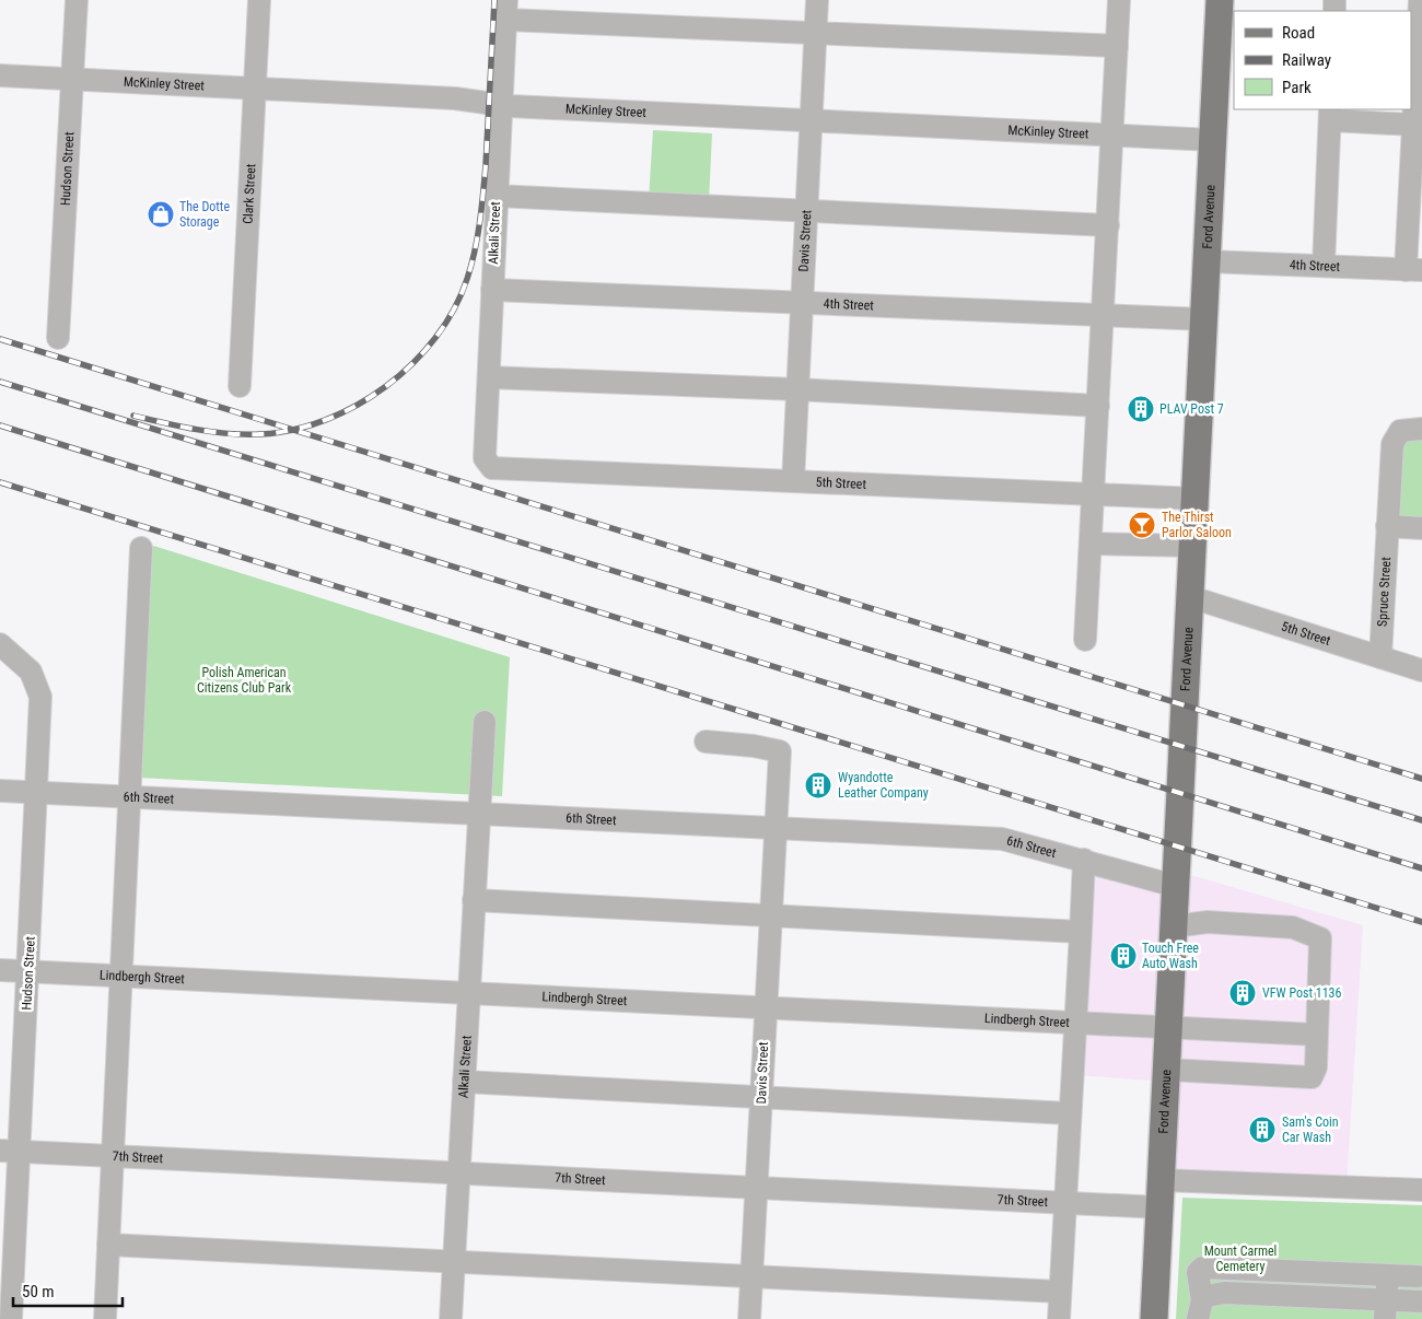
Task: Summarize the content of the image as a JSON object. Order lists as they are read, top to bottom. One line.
{"streets":{"main road":["Ford Avenue"],"street":["McKinley Street","Hudson Street","Clark Street","Alkali Street","Davis Street","4th Street","5th Street","Spruce Street","6th Street","Lindbergh Street","7th Street"]},"crossings":[["McKinley Street","Hudson Street"],["McKinley Street","Clark Street"],["McKinley Street","Ford Avenue"],["McKinley Street","Alkali Street"],["McKinley Street","Davis Street"],["Hudson Street","6th Street"],["Hudson Street","Lindbergh Street"],["Hudson Street","7th Street"],["Ford Avenue","4th Street"],["Ford Avenue","5th Street"],["Ford Avenue","6th Street"],["Ford Avenue","Lindbergh Street"],["Ford Avenue","7th Street"],["Alkali Street","4th Street"],["Alkali Street","5th Street"],["Alkali Street","6th Street"],["Alkali Street","Lindbergh Street"],["Alkali Street","7th Street"],["Davis Street","4th Street"],["Davis Street","5th Street"],["Davis Street","6th Street"],["Davis Street","Lindbergh Street"],["Davis Street","7th Street"],["5th Street","Spruce Street"]],"parks":["Polish American Citizens Club Park","Mount Carmel Cemetery"],"places":{"shop":["The Dotte Storage"],"building":["PLAV Post 7","Wyandotte Leather Company","Touch Free Auto Wash","VFW Post 1136","Sam's Coin Car Wash"],"bar":["The Thirst Parlor Saloon"]},"legend":["Road","Railway","Park"],"scale_bar":"50 m"}
